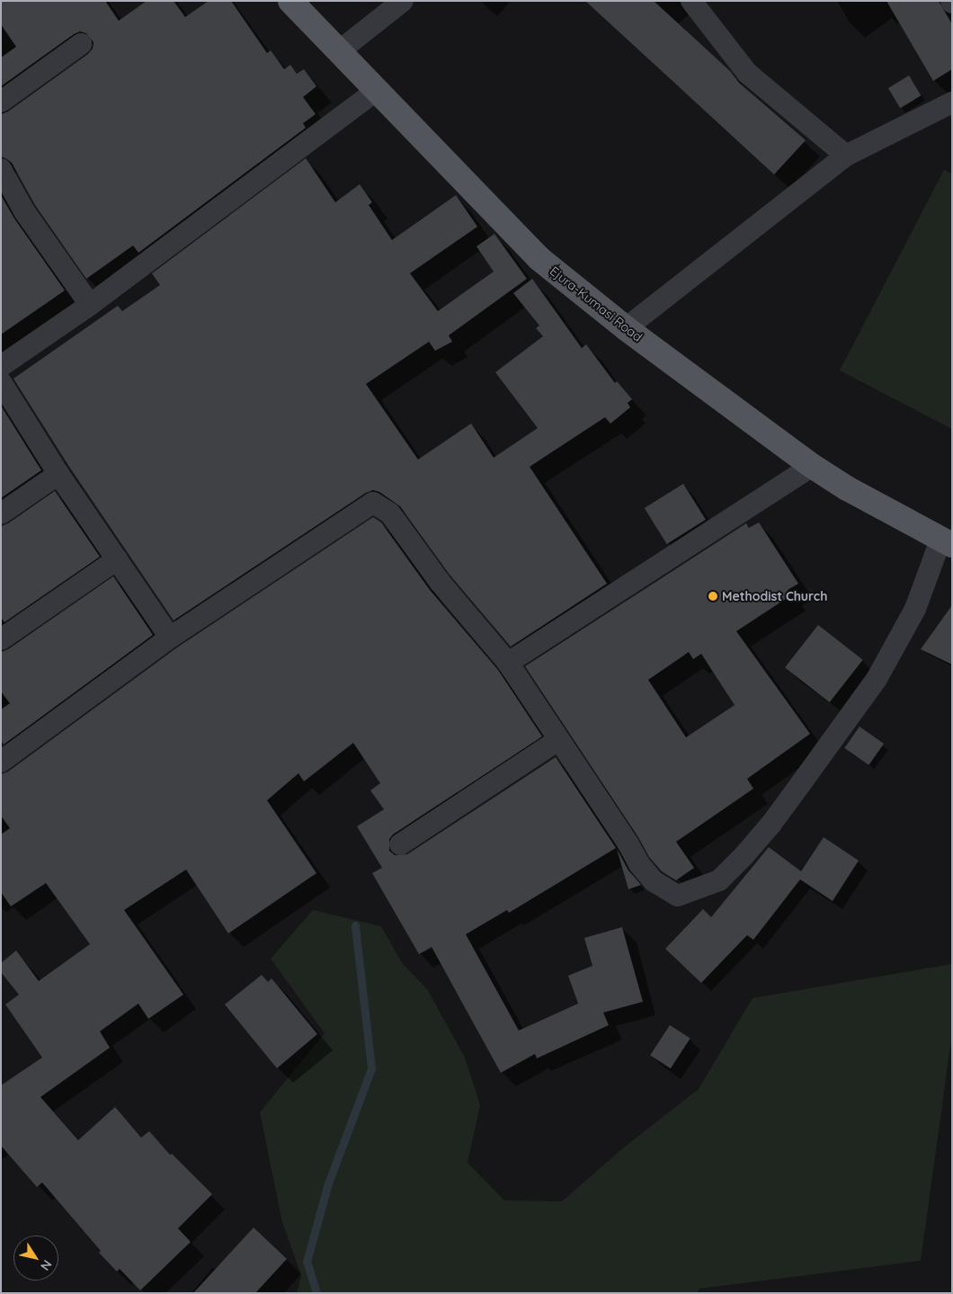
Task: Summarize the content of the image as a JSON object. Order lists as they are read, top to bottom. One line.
{"streets":{"main road":["Ejura-Kumasi Road"]},"places":["Methodist Church"],"north":"bottom right"}
